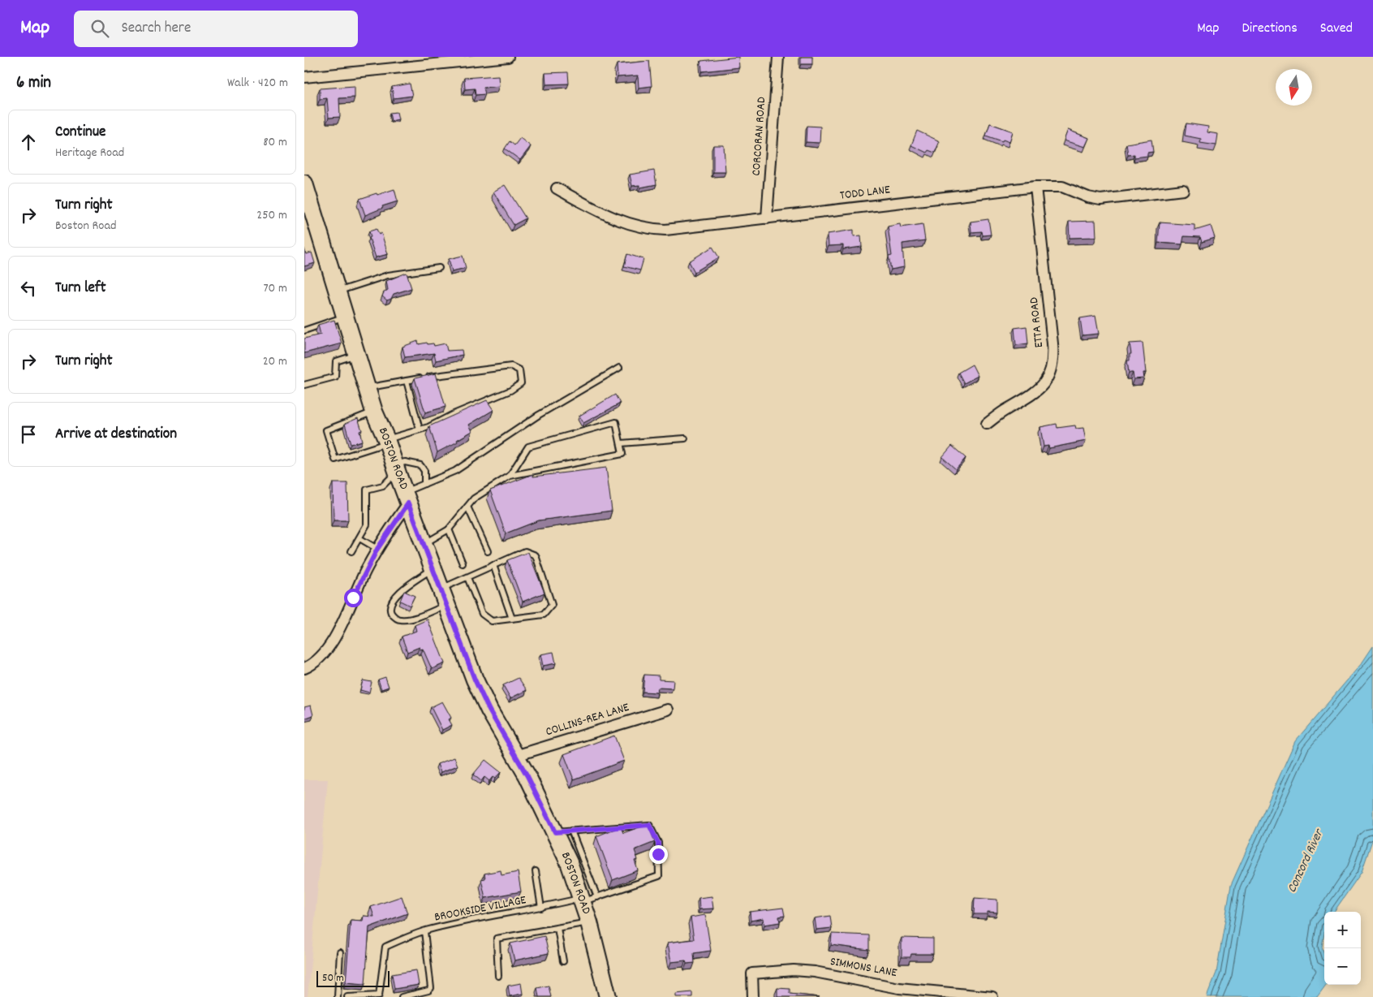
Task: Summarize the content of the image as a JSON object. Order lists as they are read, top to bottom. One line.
{"streets":{"main road":["BOSTON ROAD"],"street":["CORCORAN ROAD","TODD LANE","ETTA ROAD","COLLINS-REA LANE","SIMMONS LANE"],"lane":["BROOKSIDE VILLAGE"]},"crossings":[["CORCORAN ROAD","TODD LANE"],["TODD LANE","ETTA ROAD"],["BOSTON ROAD","COLLINS-REA LANE"],["BOSTON ROAD","BROOKSIDE VILLAGE"]],"water":["Concord River"],"scale_bar":"50 m","north":"bottom","page":{"header":"Map","search":"Search here","nav":["Map","Directions","Saved"],"heading":["6 min","Walk · 420 m"],"list":[["Continue","Heritage Road","80 m"],["Turn right","Boston Road","250 m"],["Turn left","70 m"],["Turn right","20 m"],"Arrive at destination"],"map_buttons":["+","−"],"scale":"50 m"}}
